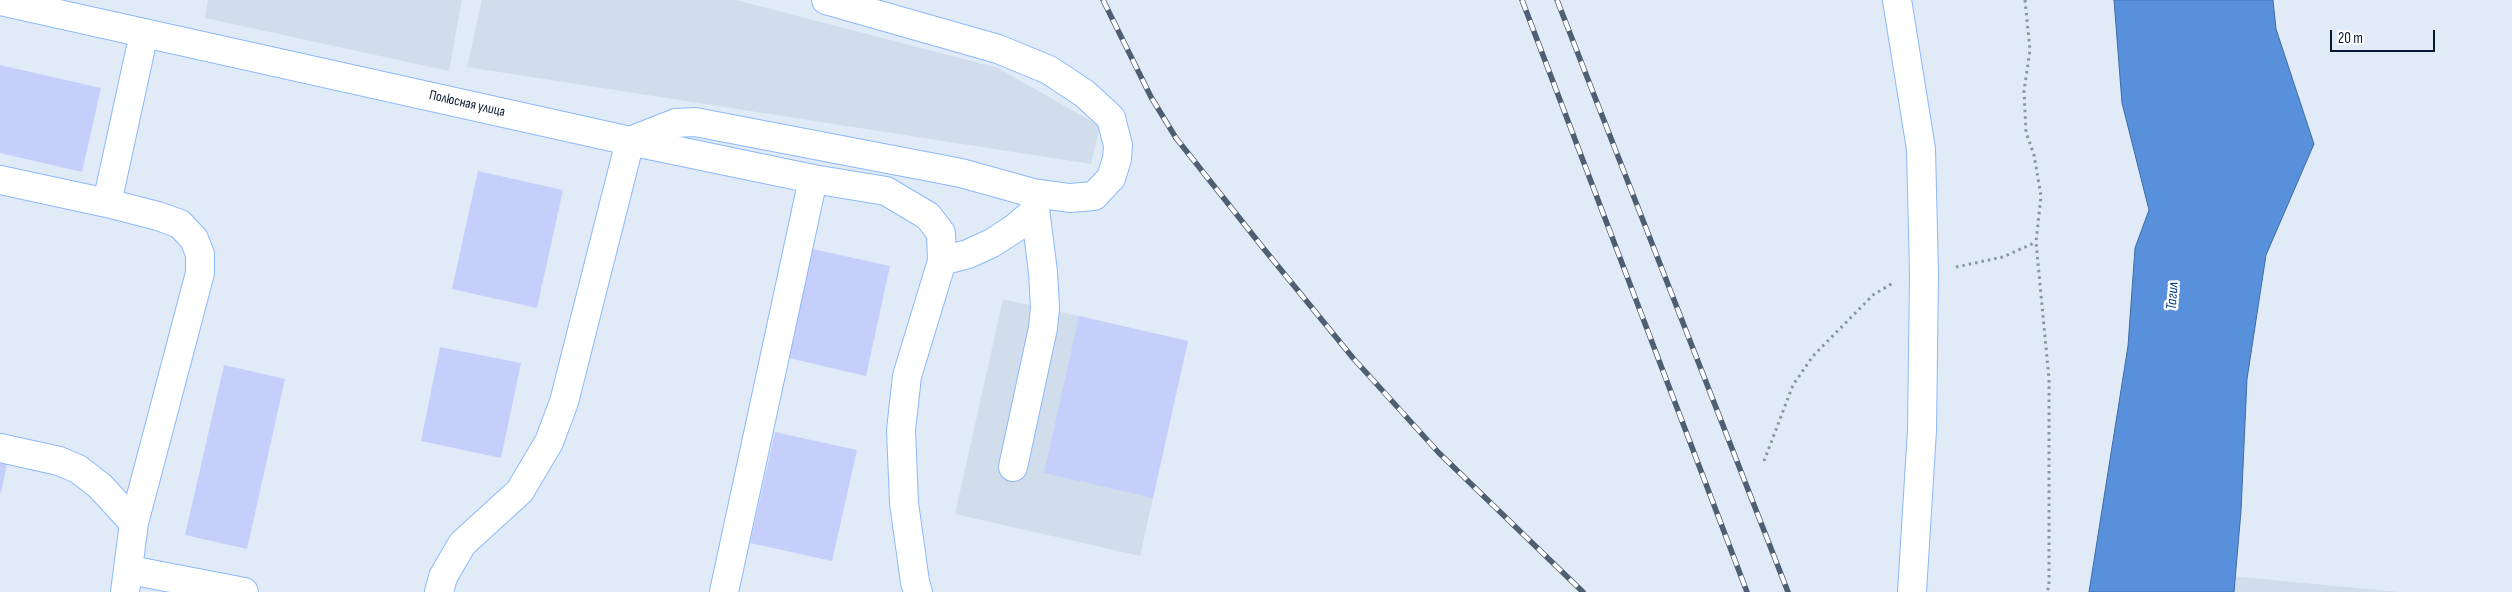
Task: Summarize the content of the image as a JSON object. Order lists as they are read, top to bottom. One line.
{"streets":{"street":["Полюсная улица"]},"water":["Тагил"],"scale_bar":"20 m"}
